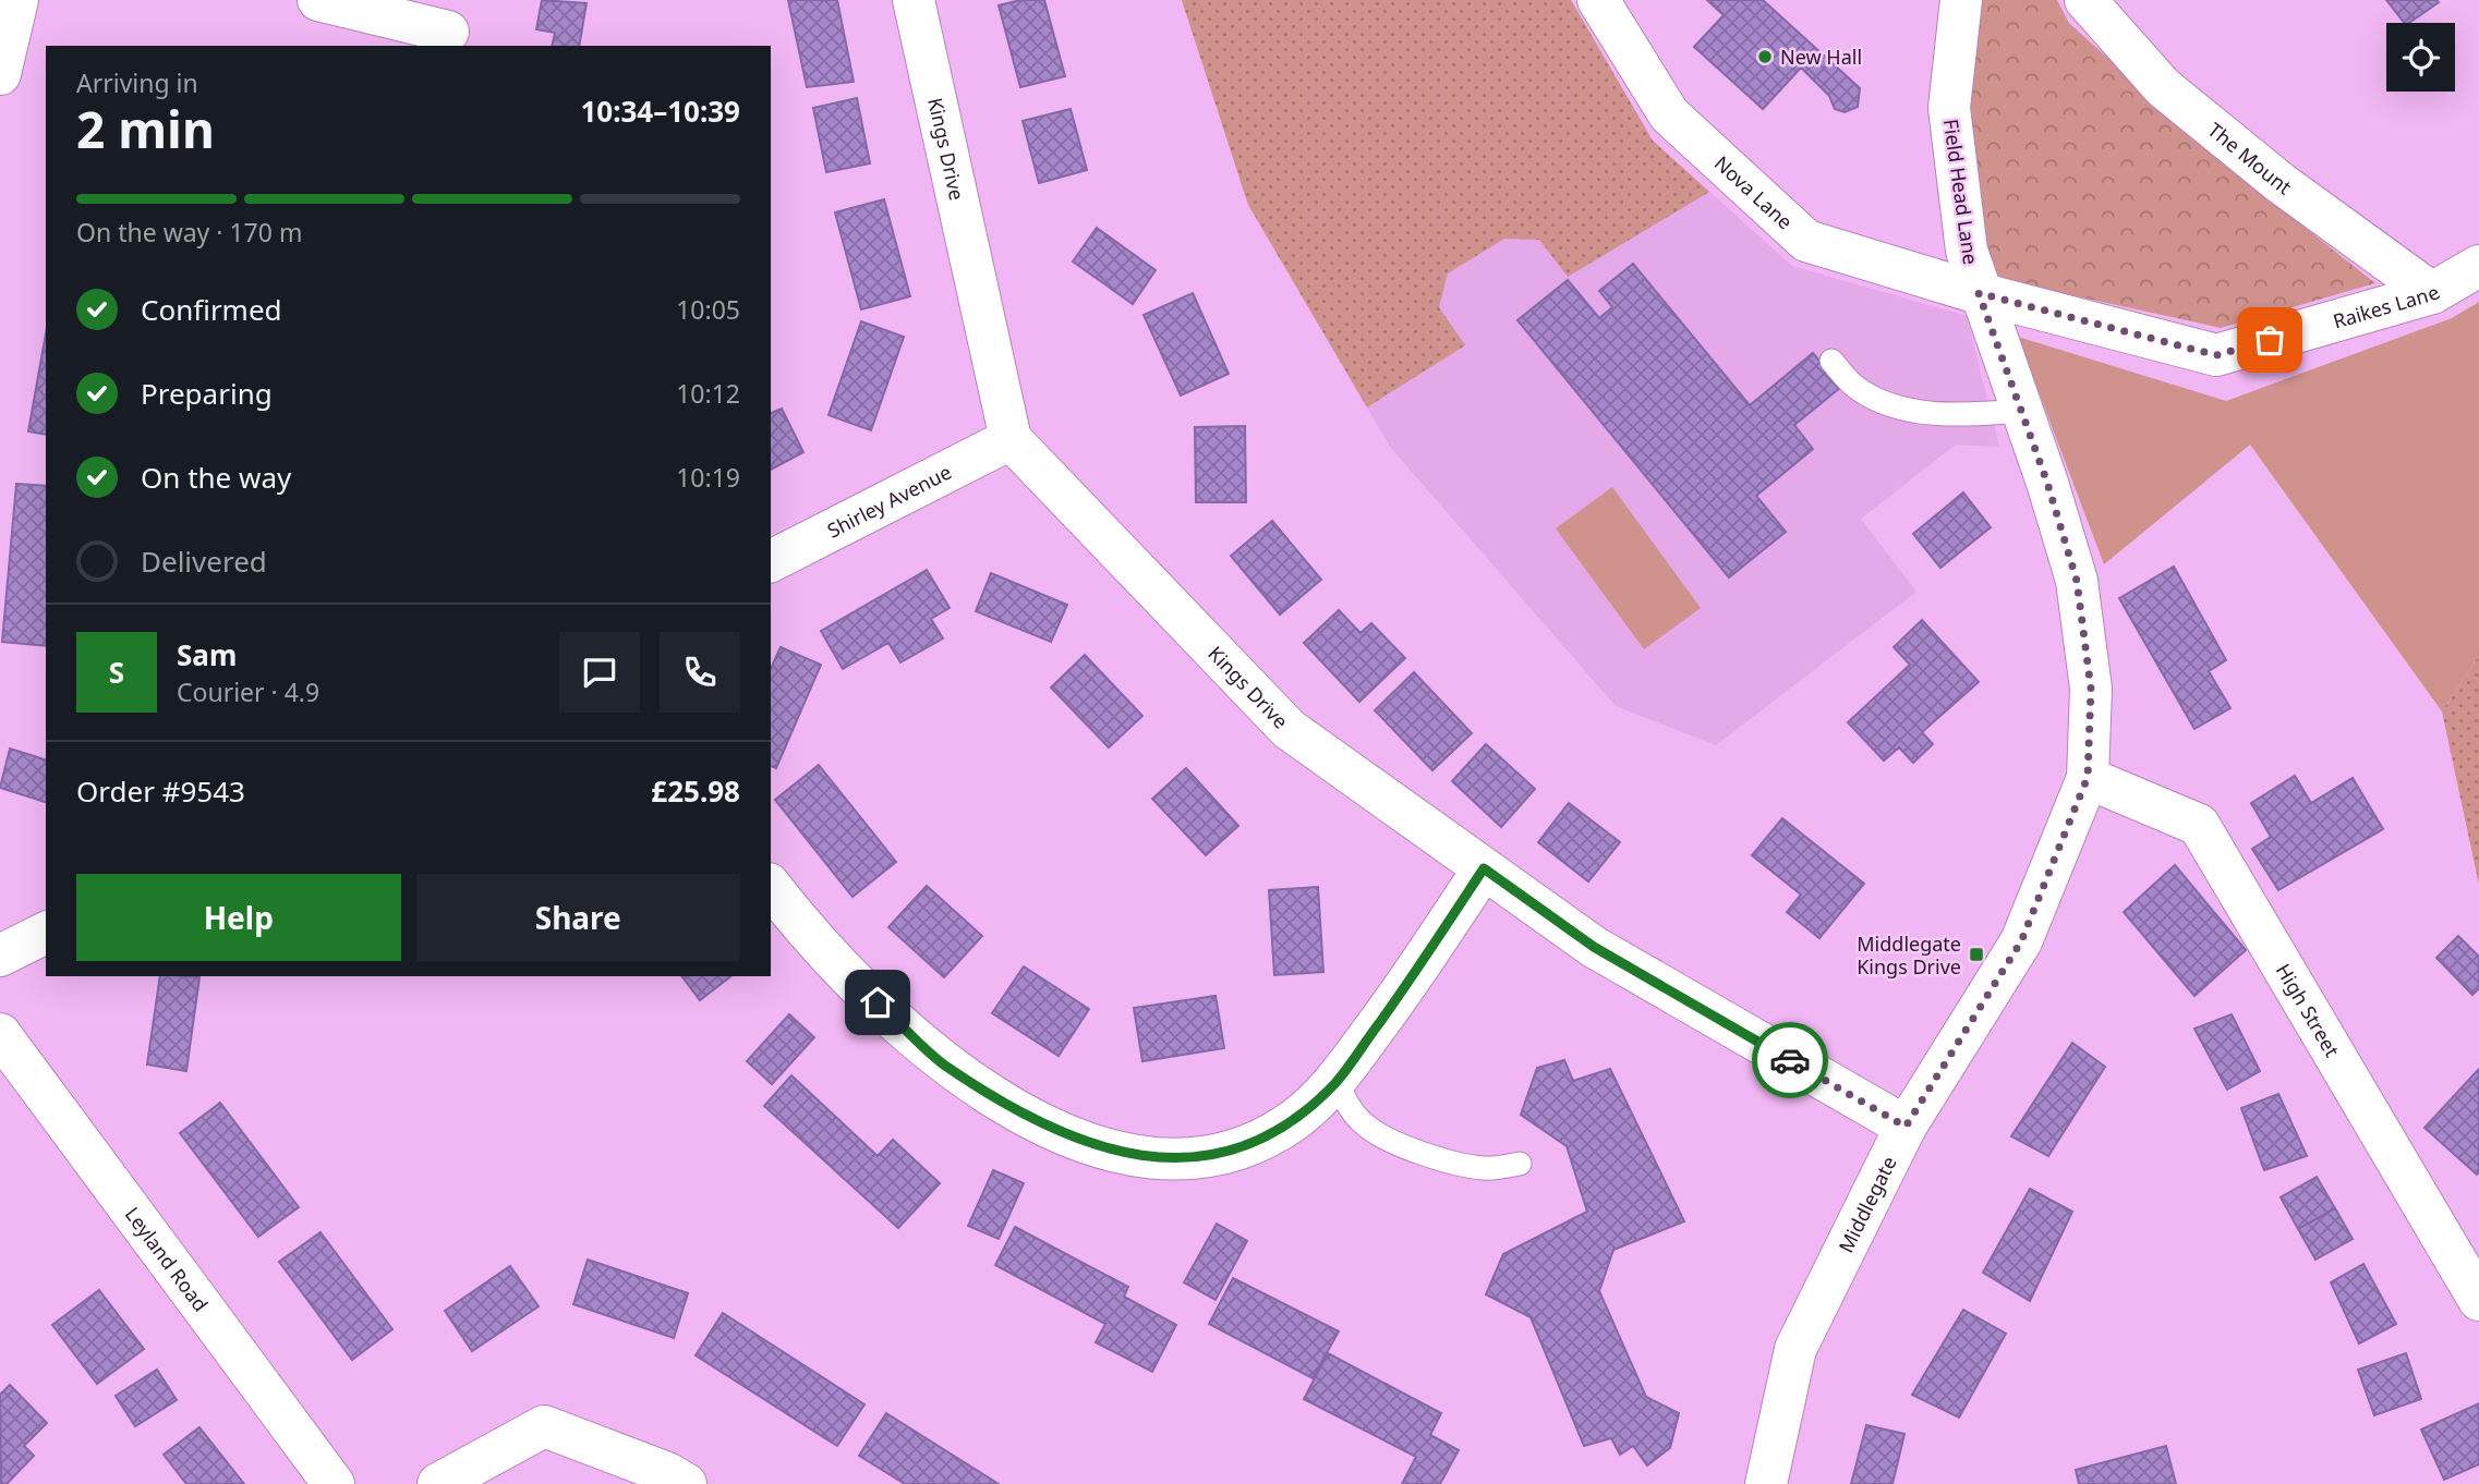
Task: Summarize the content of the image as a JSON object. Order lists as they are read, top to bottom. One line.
{"streets":{"street":["Kings Drive","The Mount","Field Head Lane","Nova Lane","Raikes Lane","Shirley Avenue","High Street","Middlegate","Leyland Road"]},"crossings":[["Kings Drive","Shirley Avenue"],["Kings Drive","Middlegate"],["The Mount","Raikes Lane"],["Field Head Lane","Nova Lane"],["Field Head Lane","Raikes Lane"],["Field Head Lane","High Street"],["Field Head Lane","Middlegate"],["Nova Lane","Raikes Lane"],["High Street","Middlegate"]],"places":{"other":["New Hall"],"transit":["Middlegate Kings Drive"]},"page":{"heading":["2 min","Arriving in","10:34–10:39"],"panel":["Sam","Courier · 4.9","Order #9543","£25.98"],"bar":"On the way · 170 m","list":[["Confirmed","10:05"],["Preparing","10:12"],["On the way","10:19"],"Delivered"],"round":"S","buttons":["Help","Share"]}}
